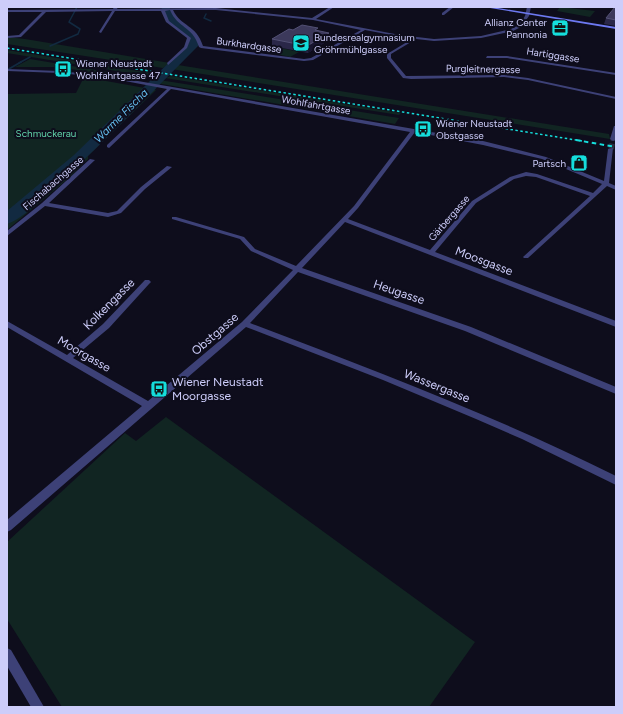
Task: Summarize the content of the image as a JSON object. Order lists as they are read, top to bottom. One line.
{"streets":{"street":["Burkhardgasse","Hartiggasse","Purgleitnergasse","Wohlfahrtgasse","Fischabachgasse","Gärbergasse","Moosgasse","Heugasse","Kolkengasse","Obstgasse","Moorgasse","Wassergasse"]},"crossings":[["Wohlfahrtgasse","Obstgasse"],["Gärbergasse","Moosgasse"],["Moosgasse","Obstgasse"],["Heugasse","Obstgasse"],["Kolkengasse","Moorgasse"],["Obstgasse","Moorgasse"],["Obstgasse","Wassergasse"]],"water":["Warme Fischa"],"parks":["Schmuckerau"],"places":{"office":["Allianz Center Pannonia"],"school or university":["Bundesrealgymnasium Gröhrmühlgasse"],"bus stop":["Wiener Neustadt Wohlfahrtgasse 47","Wiener Neustadt Obstgasse","Wiener Neustadt Moorgasse"],"shop":["Partsch"]}}
